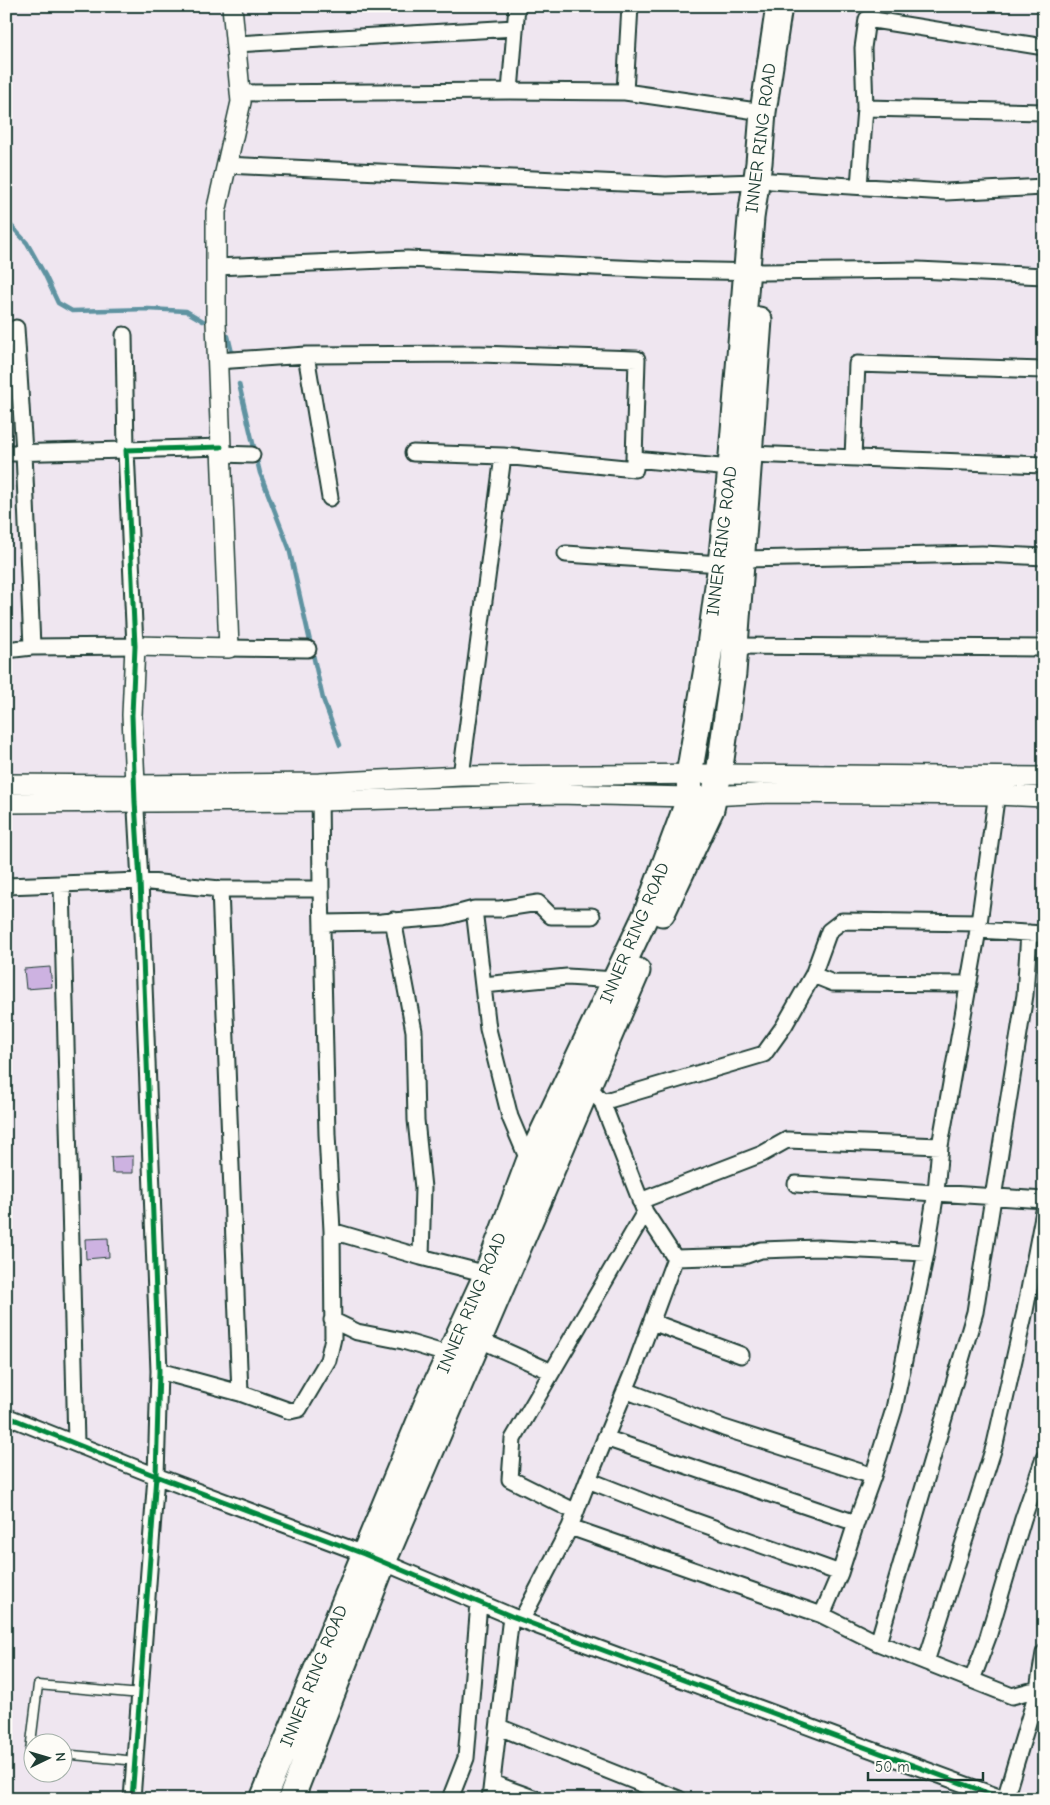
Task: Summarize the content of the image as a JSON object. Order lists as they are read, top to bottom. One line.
{"streets":{"highway":["INNER RING ROAD"]},"scale_bar":"50 m","north":"right"}
